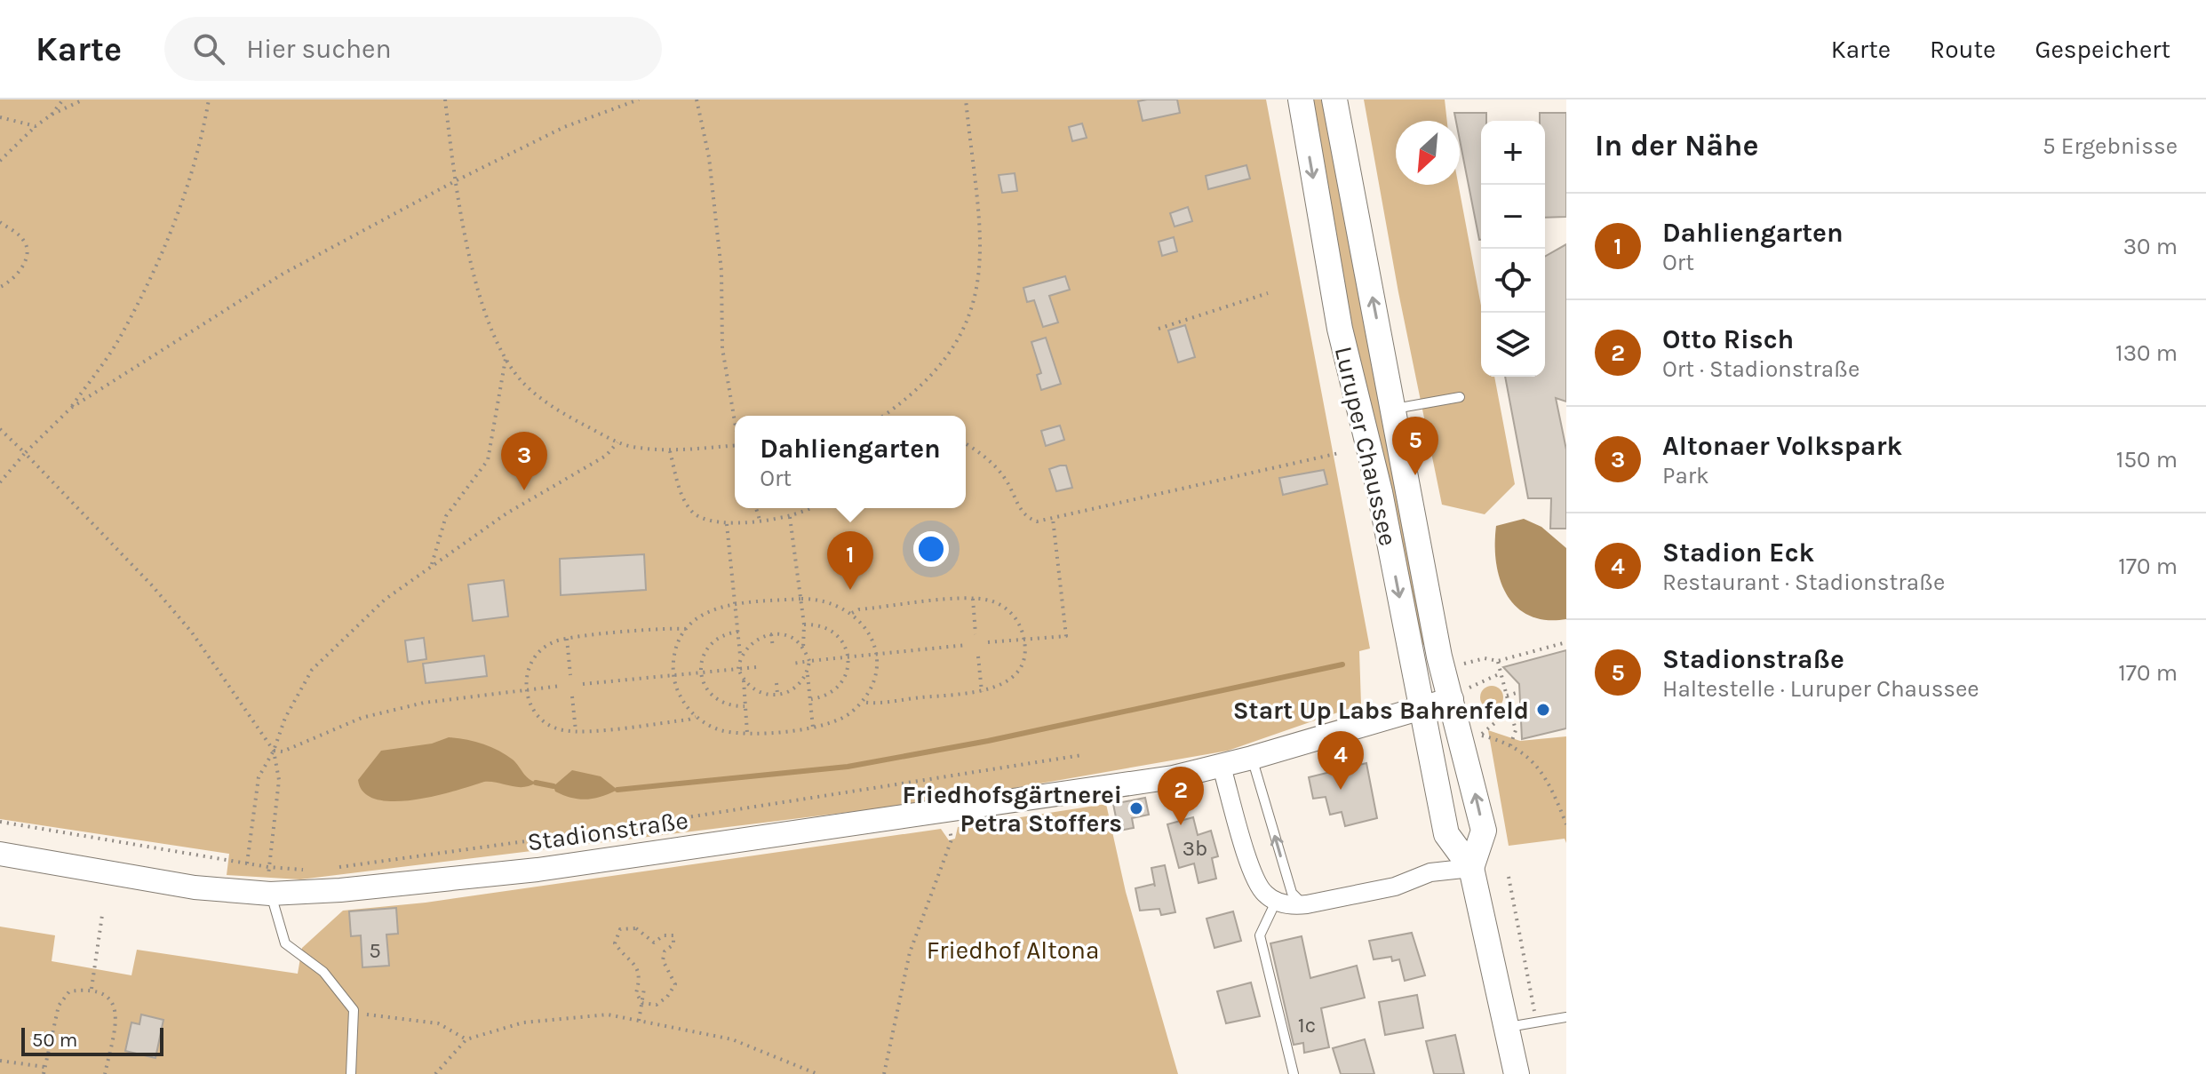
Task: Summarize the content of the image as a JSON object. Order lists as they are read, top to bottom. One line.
{"streets":{"main road":["Luruper Chaussee"],"street":["Stadionstraße"]},"crossings":[["Luruper Chaussee","Stadionstraße"]],"parks":["Friedhof Altona"],"places":["Start Up Labs Bahrenfeld","Friedhofsgärtnerei Petra Stoffers"],"house_numbers":["3b","5","1c"],"scale_bar":"50 m","north":"bottom left","page":{"header":"Karte","search":"Hier suchen","nav":["Karte","Route","Gespeichert"],"heading":["In der Nähe","5 Ergebnisse"],"map_buttons":["+","−"],"list":[{"mark":"1","name":"Dahliengarten","note":"Ort","value":"30 m"},{"mark":"2","name":"Otto Risch","note":"Ort · Stadionstraße","value":"130 m"},{"mark":"3","name":"Altonaer Volkspark","note":"Park","value":"150 m"},{"mark":"4","name":"Stadion Eck","note":"Restaurant · Stadionstraße","value":"170 m"},{"mark":"5","name":"Stadionstraße","note":"Haltestelle · Luruper Chaussee","value":"170 m"}],"popup":["Dahliengarten","Ort"],"pins":["5","3","1","4","2"],"scale":"50 m"}}
